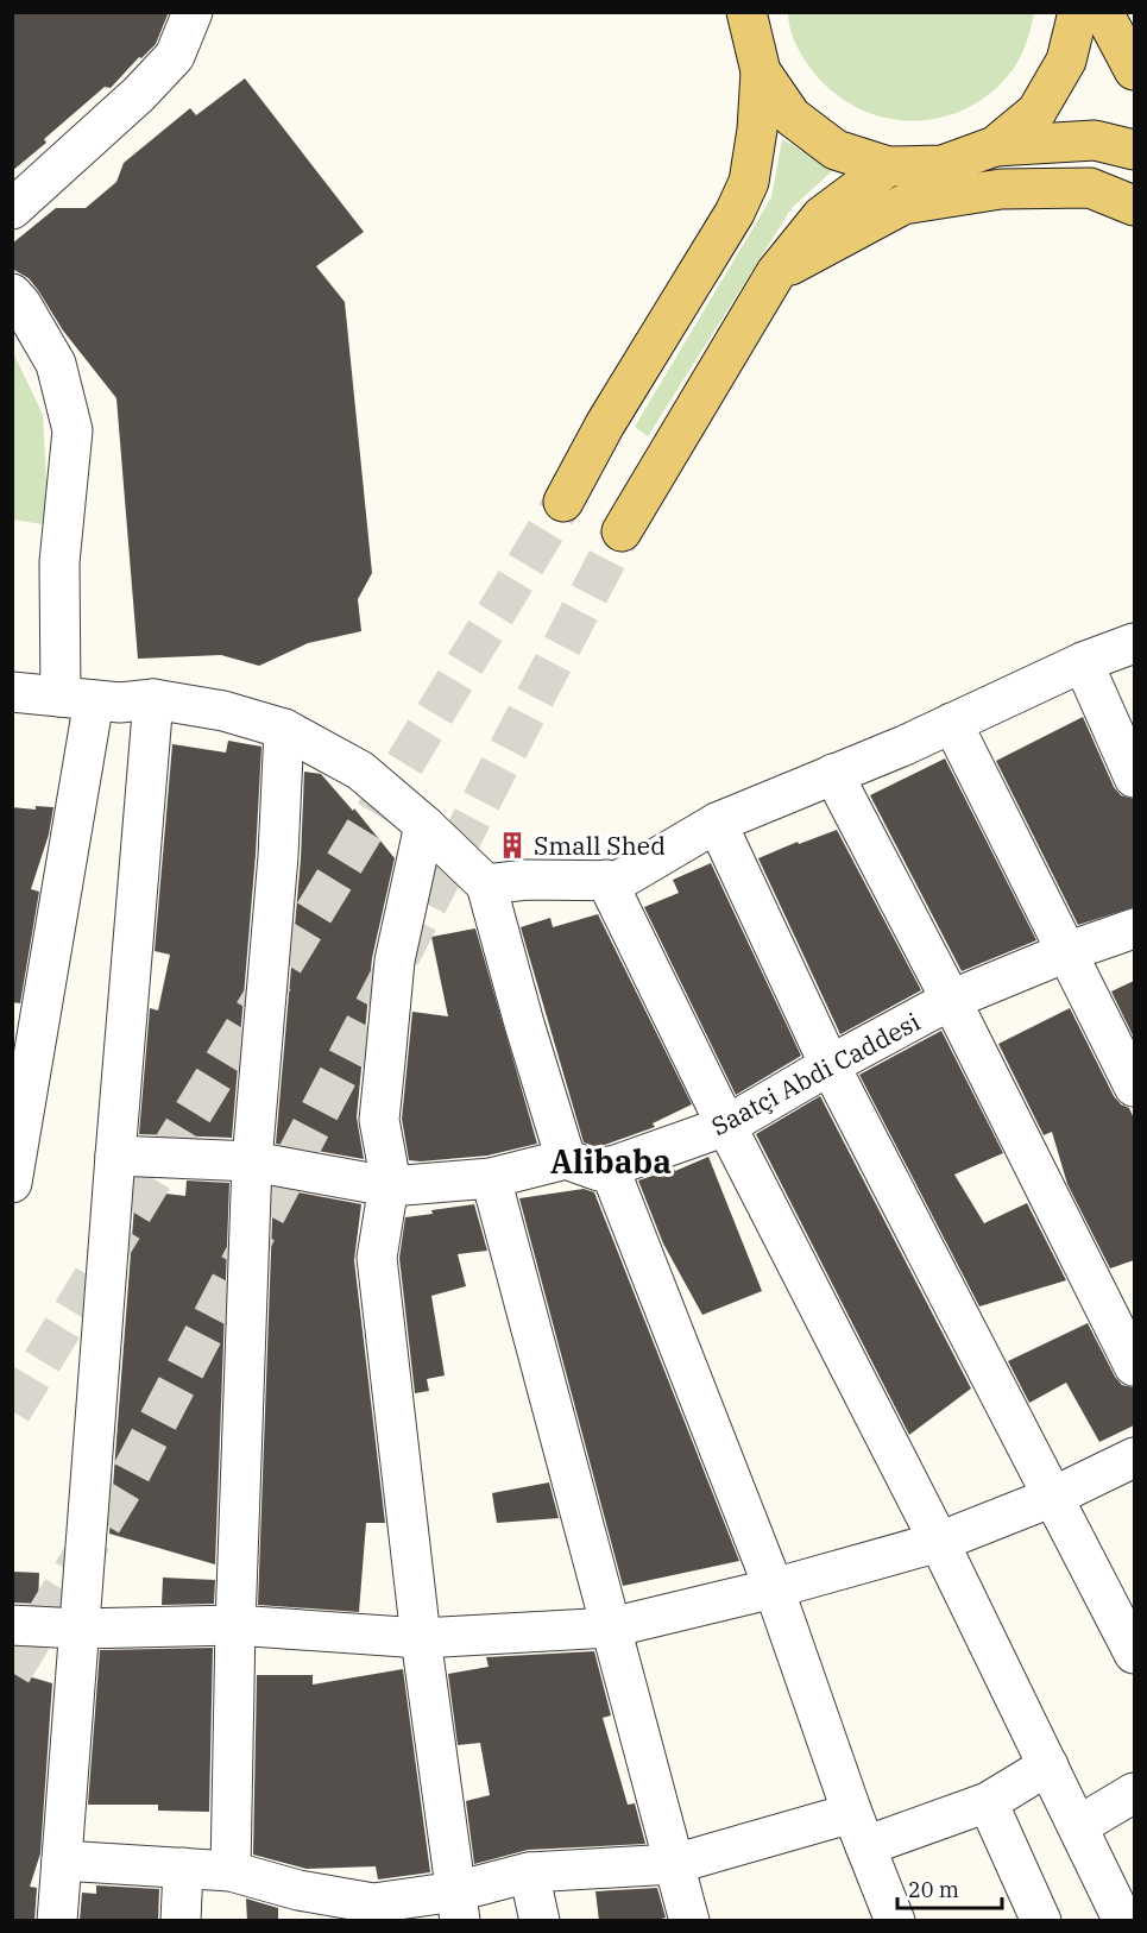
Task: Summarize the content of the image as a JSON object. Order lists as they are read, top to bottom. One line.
{"streets":{"street":["Saatçi Abdi Caddesi"]},"districts":["Alibaba"],"places":{"building":["Small Shed"]},"scale_bar":"20 m"}
